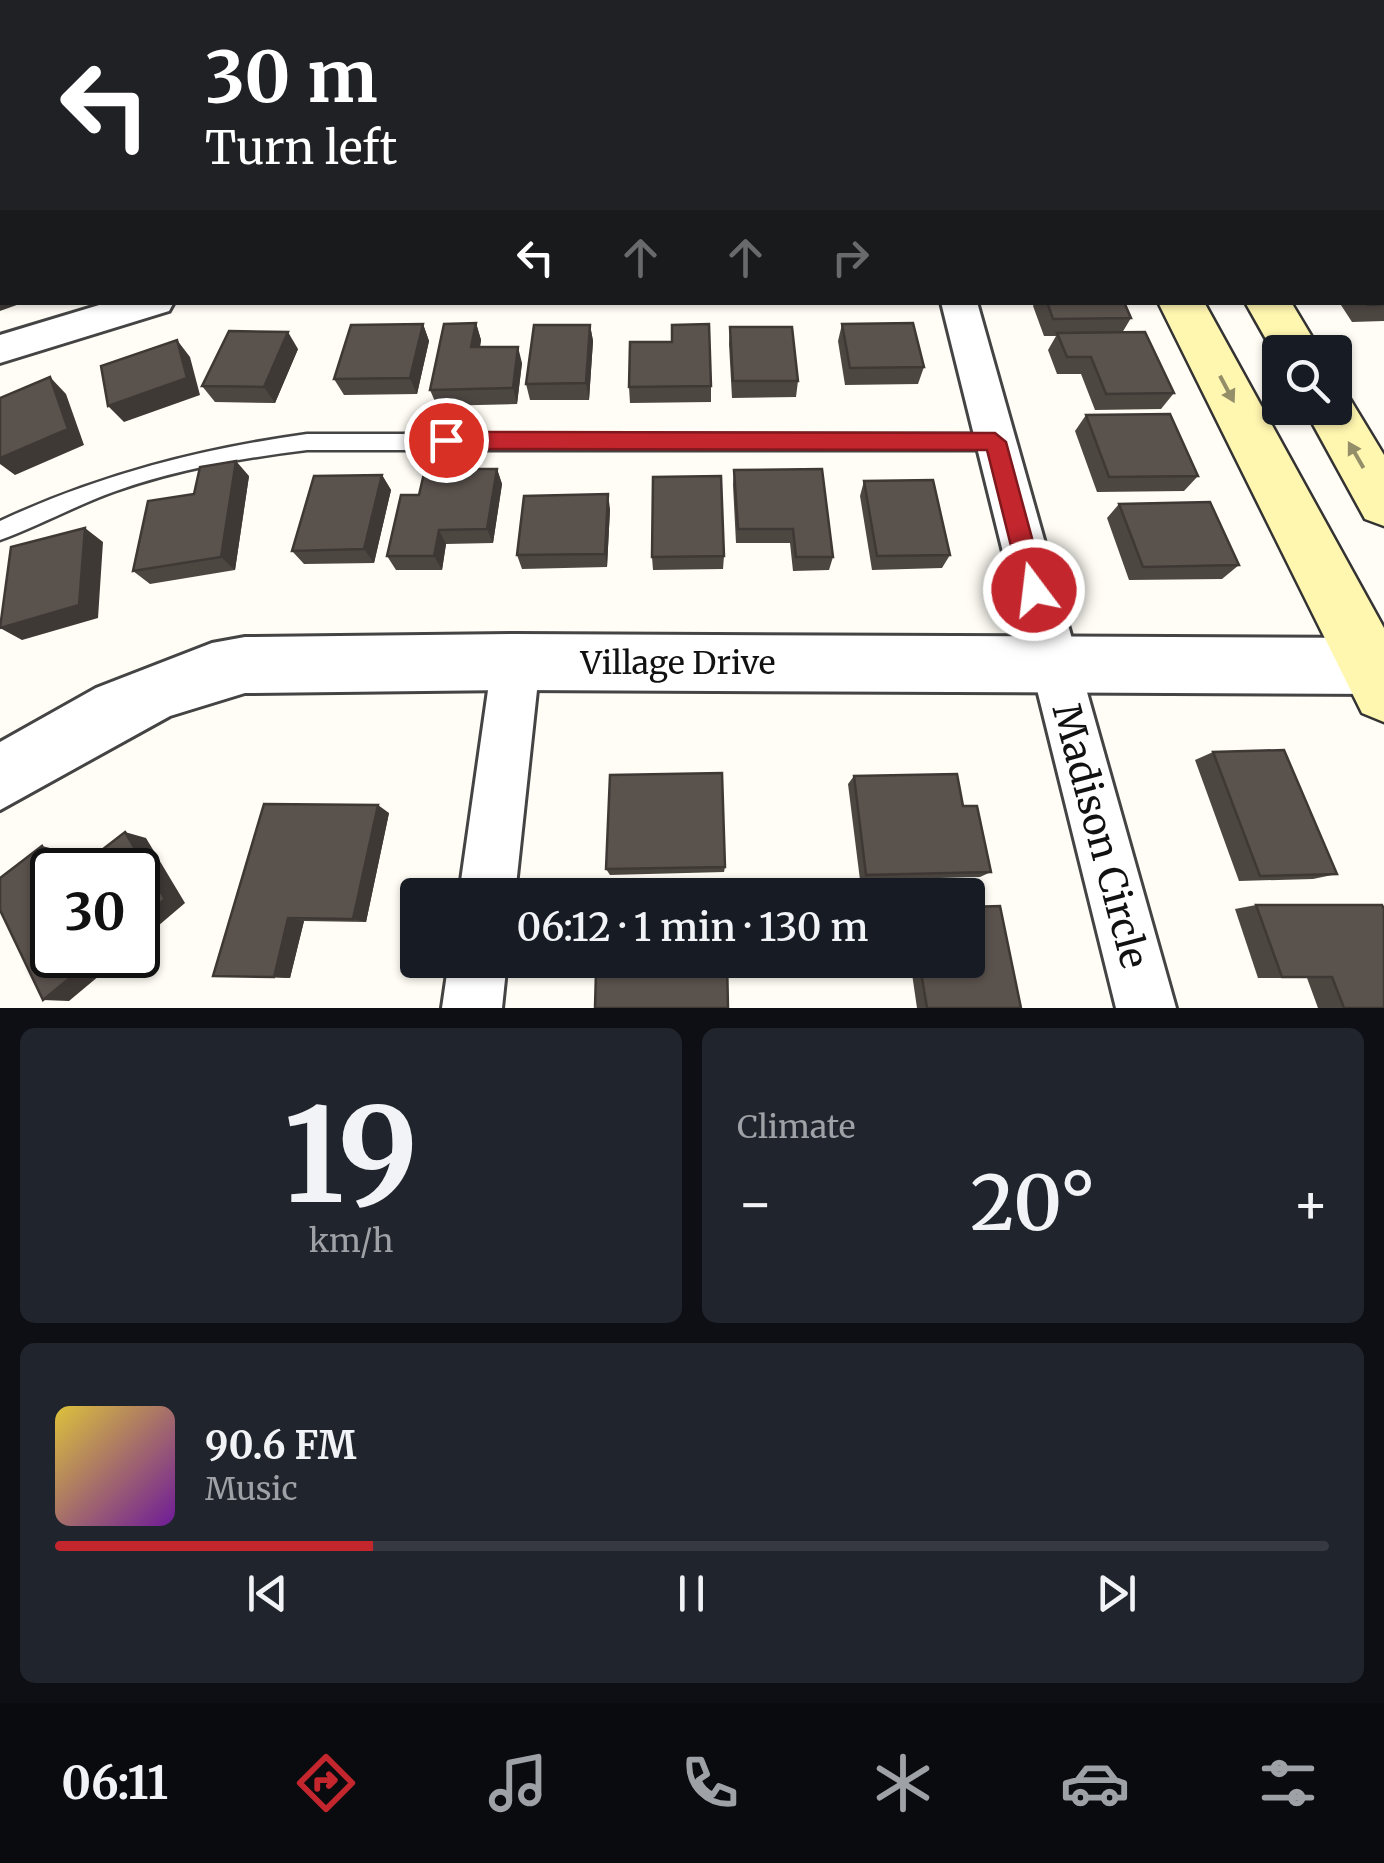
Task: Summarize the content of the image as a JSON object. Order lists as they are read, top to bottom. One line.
{"streets":{"street":["Village Drive","Madison Circle"]},"crossings":[["Village Drive","Madison Circle"]],"page":{"turn":["30 m","Turn left"],"limit":"30","trip":"06:12 · 1 min · 130 m","tile":[["19","km/h"],"Climate"],"heat":["−","20°","+"],"song":["90.6 FM","Music"],"tabs":"06:11"}}
